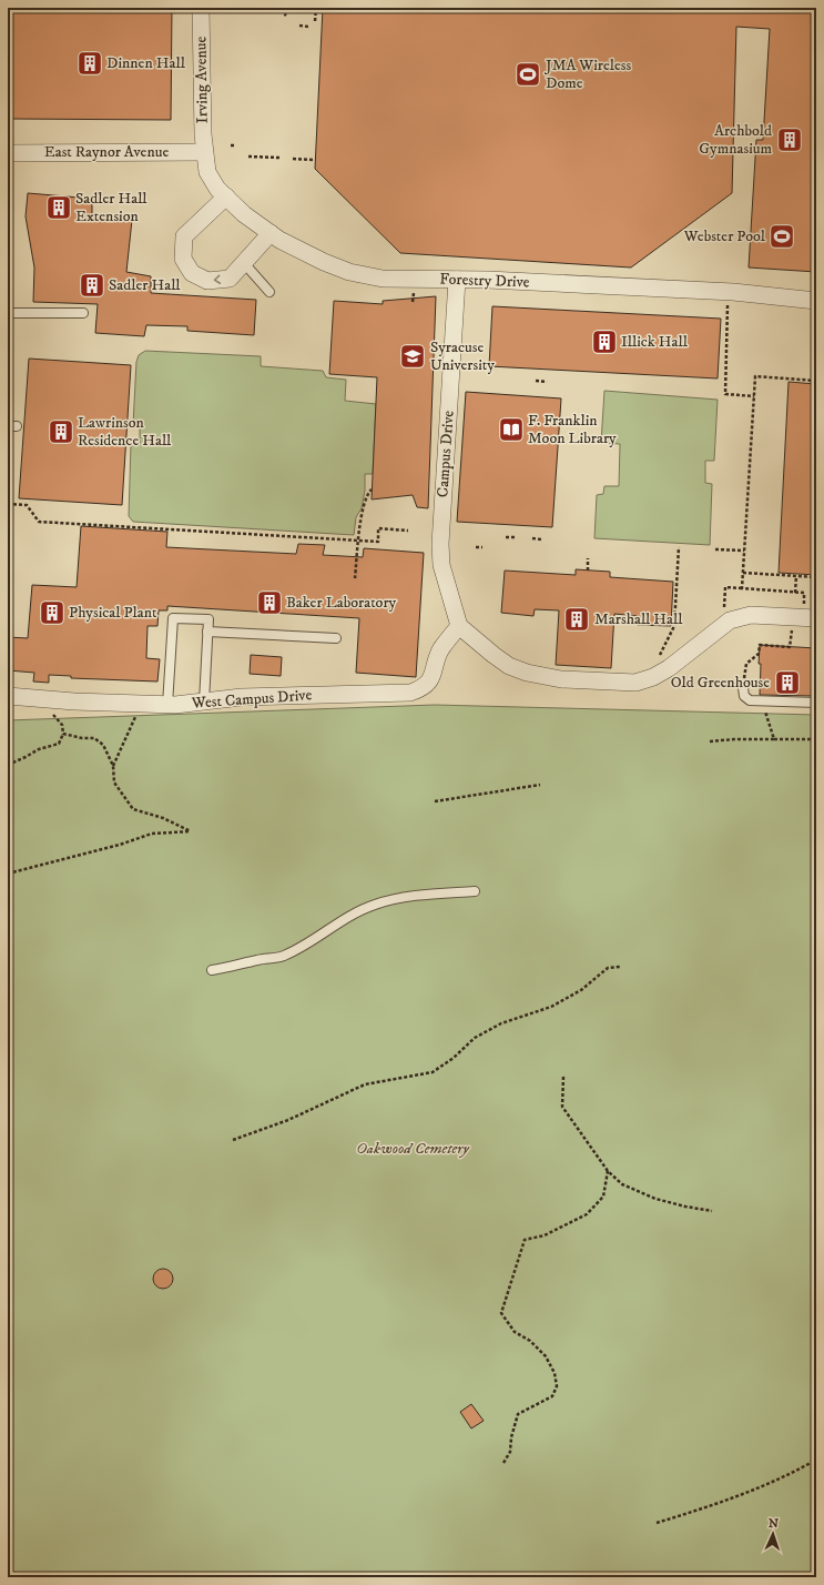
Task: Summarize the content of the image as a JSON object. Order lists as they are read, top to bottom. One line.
{"streets":{"street":["Irving Avenue","East Raynor Avenue","Forestry Drive","Campus Drive","West Campus Drive"]},"crossings":[["Irving Avenue","East Raynor Avenue"],["Irving Avenue","Forestry Drive"],["East Raynor Avenue","Forestry Drive"],["Forestry Drive","Campus Drive"],["Campus Drive","West Campus Drive"]],"parks":["Oakwood Cemetery"],"places":{"building":["Dinnen Hall","Archbold Gymnasium","Sadler Hall Extension","Sadler Hall","Illick Hall","Lawrinson Residence Hall","Baker Laboratory","Physical Plant","Marshall Hall","Old Greenhouse"],"sports":["JMA Wireless Dome","Webster Pool"],"school or university":["Syracuse University"],"library":["F. Franklin Moon Library"]},"north":"top"}
